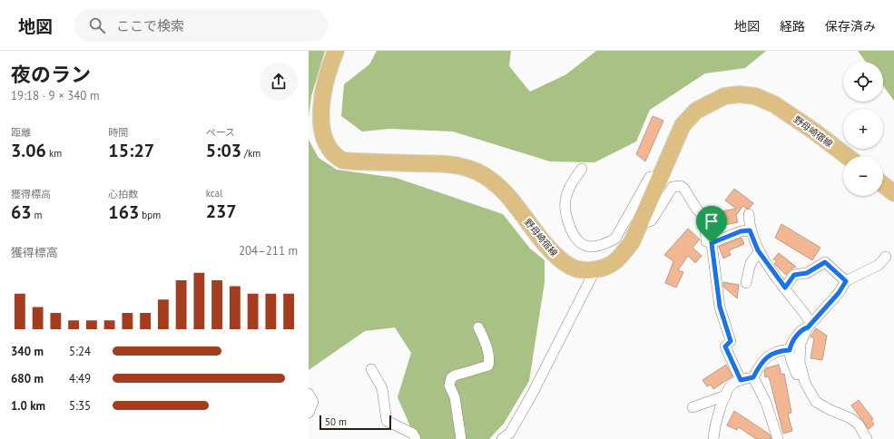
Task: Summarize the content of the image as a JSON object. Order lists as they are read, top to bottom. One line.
{"streets":{"main road":["野母崎宿線"]},"scale_bar":"50 m","page":{"header":"地図","search":"ここで検索","nav":["地図","経路","保存済み"],"heading":["夜のラン","19:18 · 9 × 340 m"],"map_buttons":["+","−"],"stats":[["距離","3.06 km"],["時間","15:27"],["ペース","5:03 /km"],["獲得標高","63 m"],["心拍数","163 bpm"],["kcal","237"]],"chart":["獲得標高","204–211 m"],"list":[{"name":"340 m","note":"5:24"},{"name":"680 m","note":"4:49"},{"name":"1.0 km","note":"5:35"}],"scale":"50 m"}}
